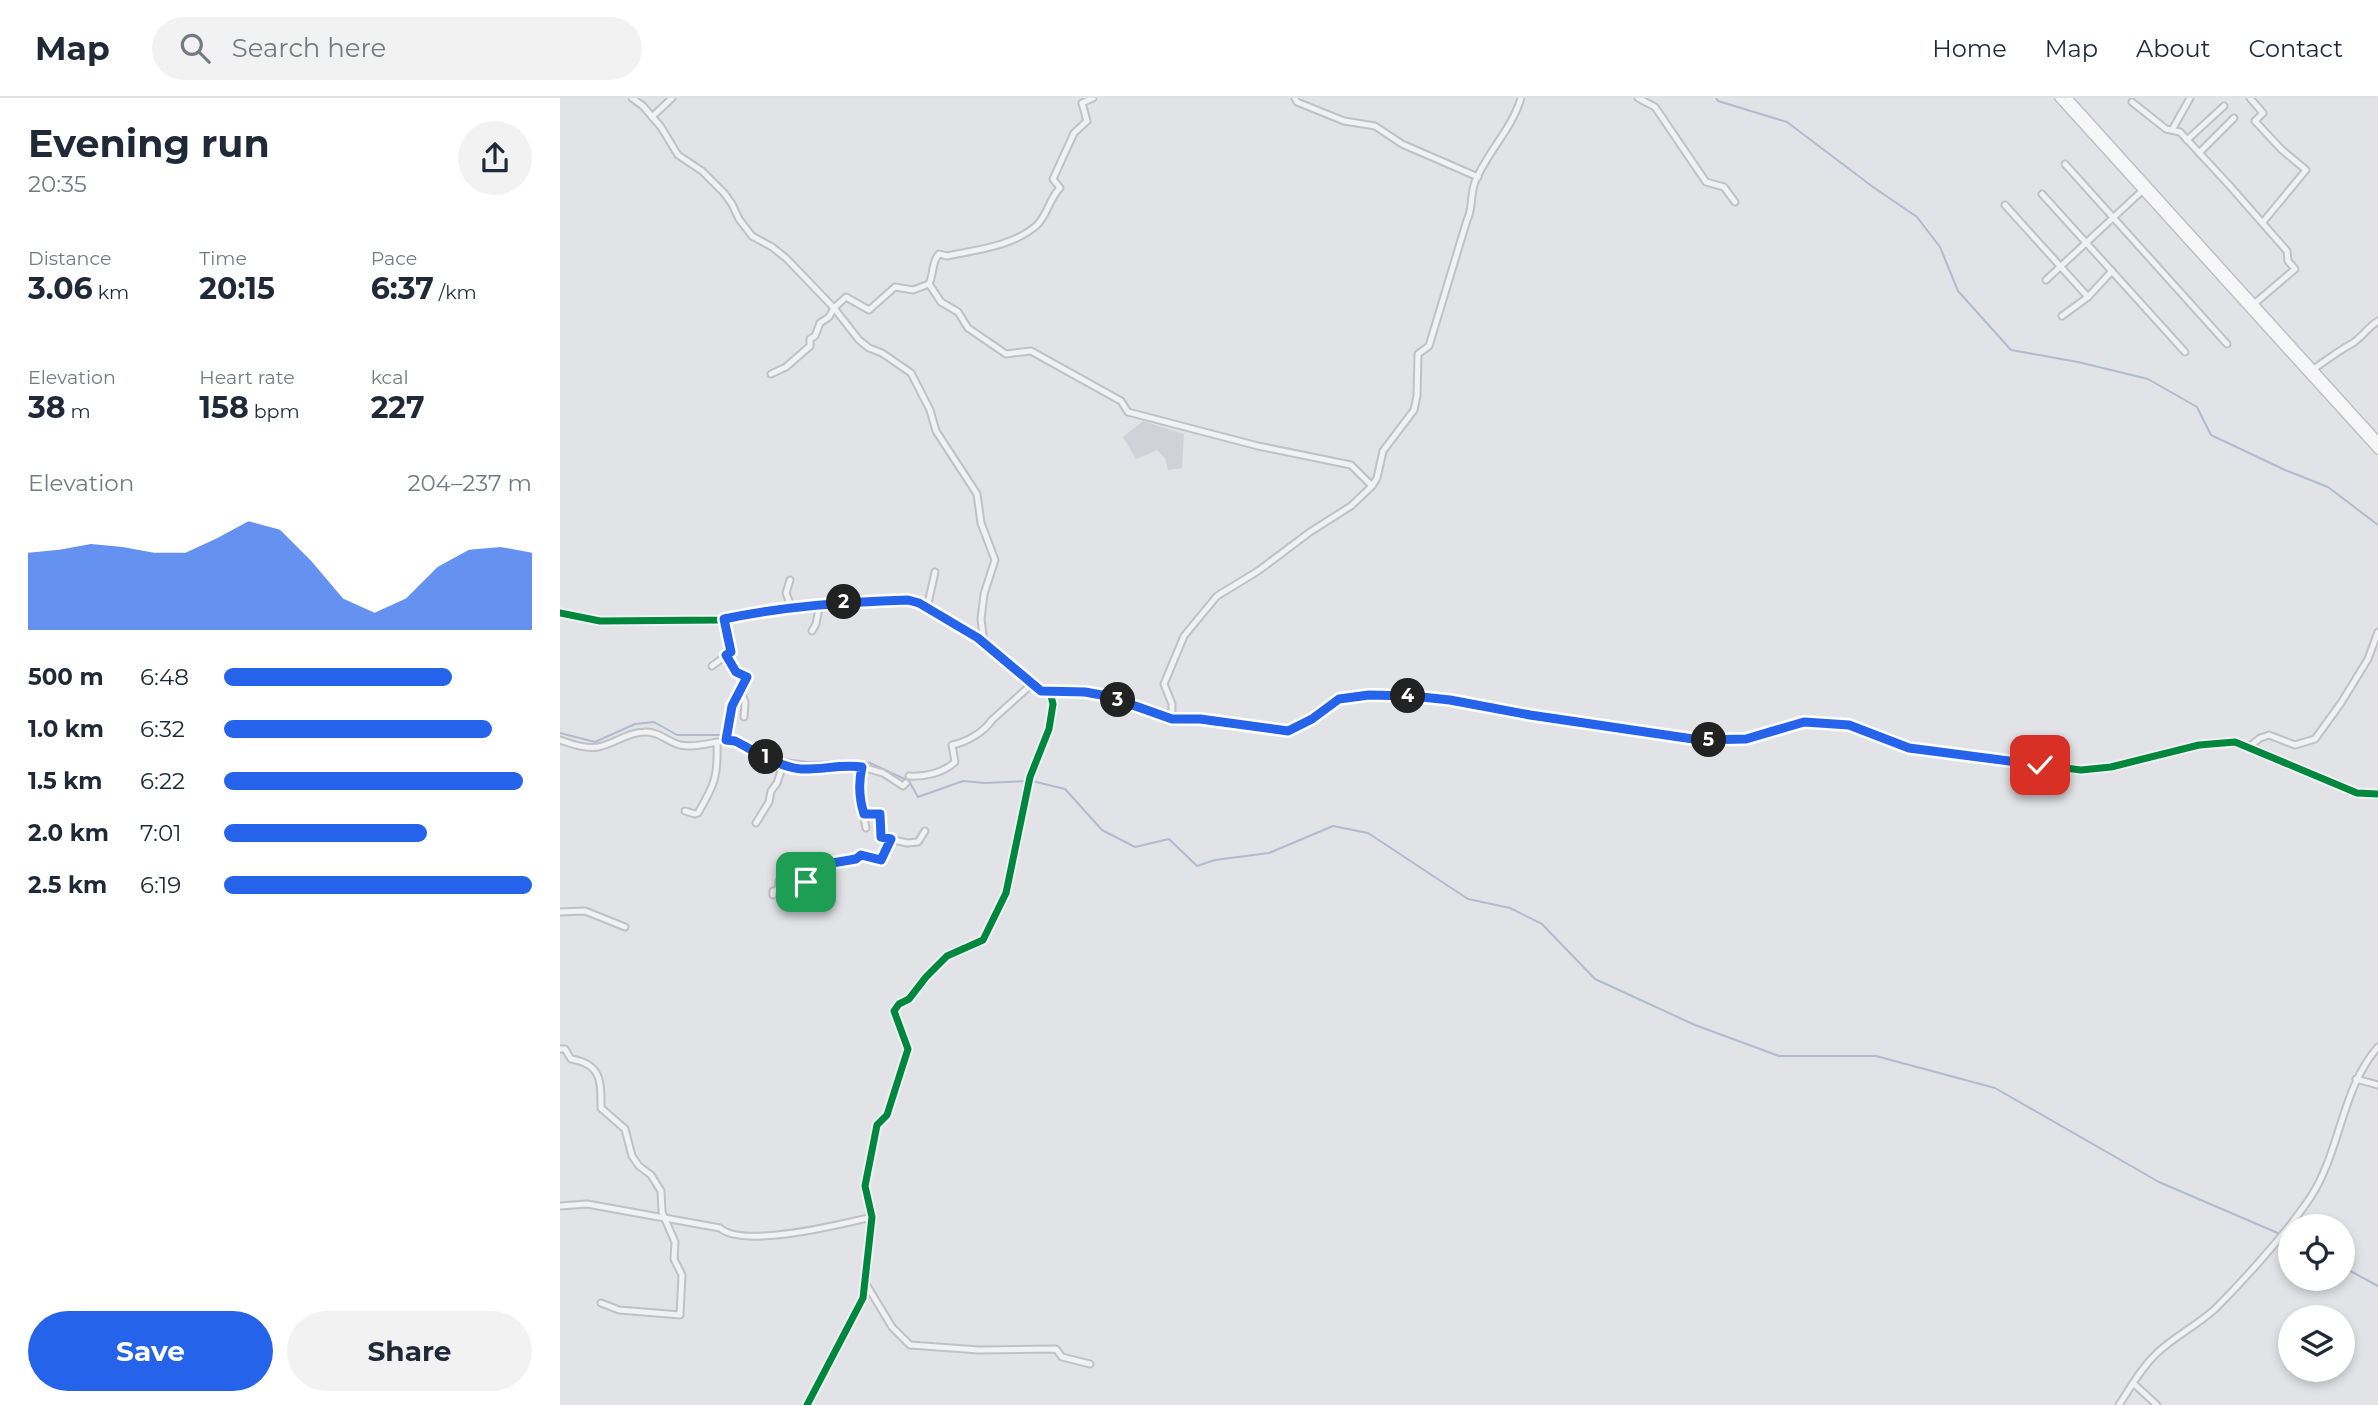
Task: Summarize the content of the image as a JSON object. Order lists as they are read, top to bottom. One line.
{"page":{"header":"Map","search":"Search here","nav":["Home","Map","About","Contact"],"heading":["Evening run","20:35"],"stats":[["Distance","3.06 km"],["Time","20:15"],["Pace","6:37 /km"],["Elevation","38 m"],["Heart rate","158 bpm"],["kcal","227"]],"chart":["Elevation","204–237 m"],"pins":["2","4","3","5","1"],"list":[{"name":"500 m","note":"6:48"},{"name":"1.0 km","note":"6:32"},{"name":"1.5 km","note":"6:22"},{"name":"2.0 km","note":"7:01"},{"name":"2.5 km","note":"6:19"}],"buttons":["Save","Share"]}}
